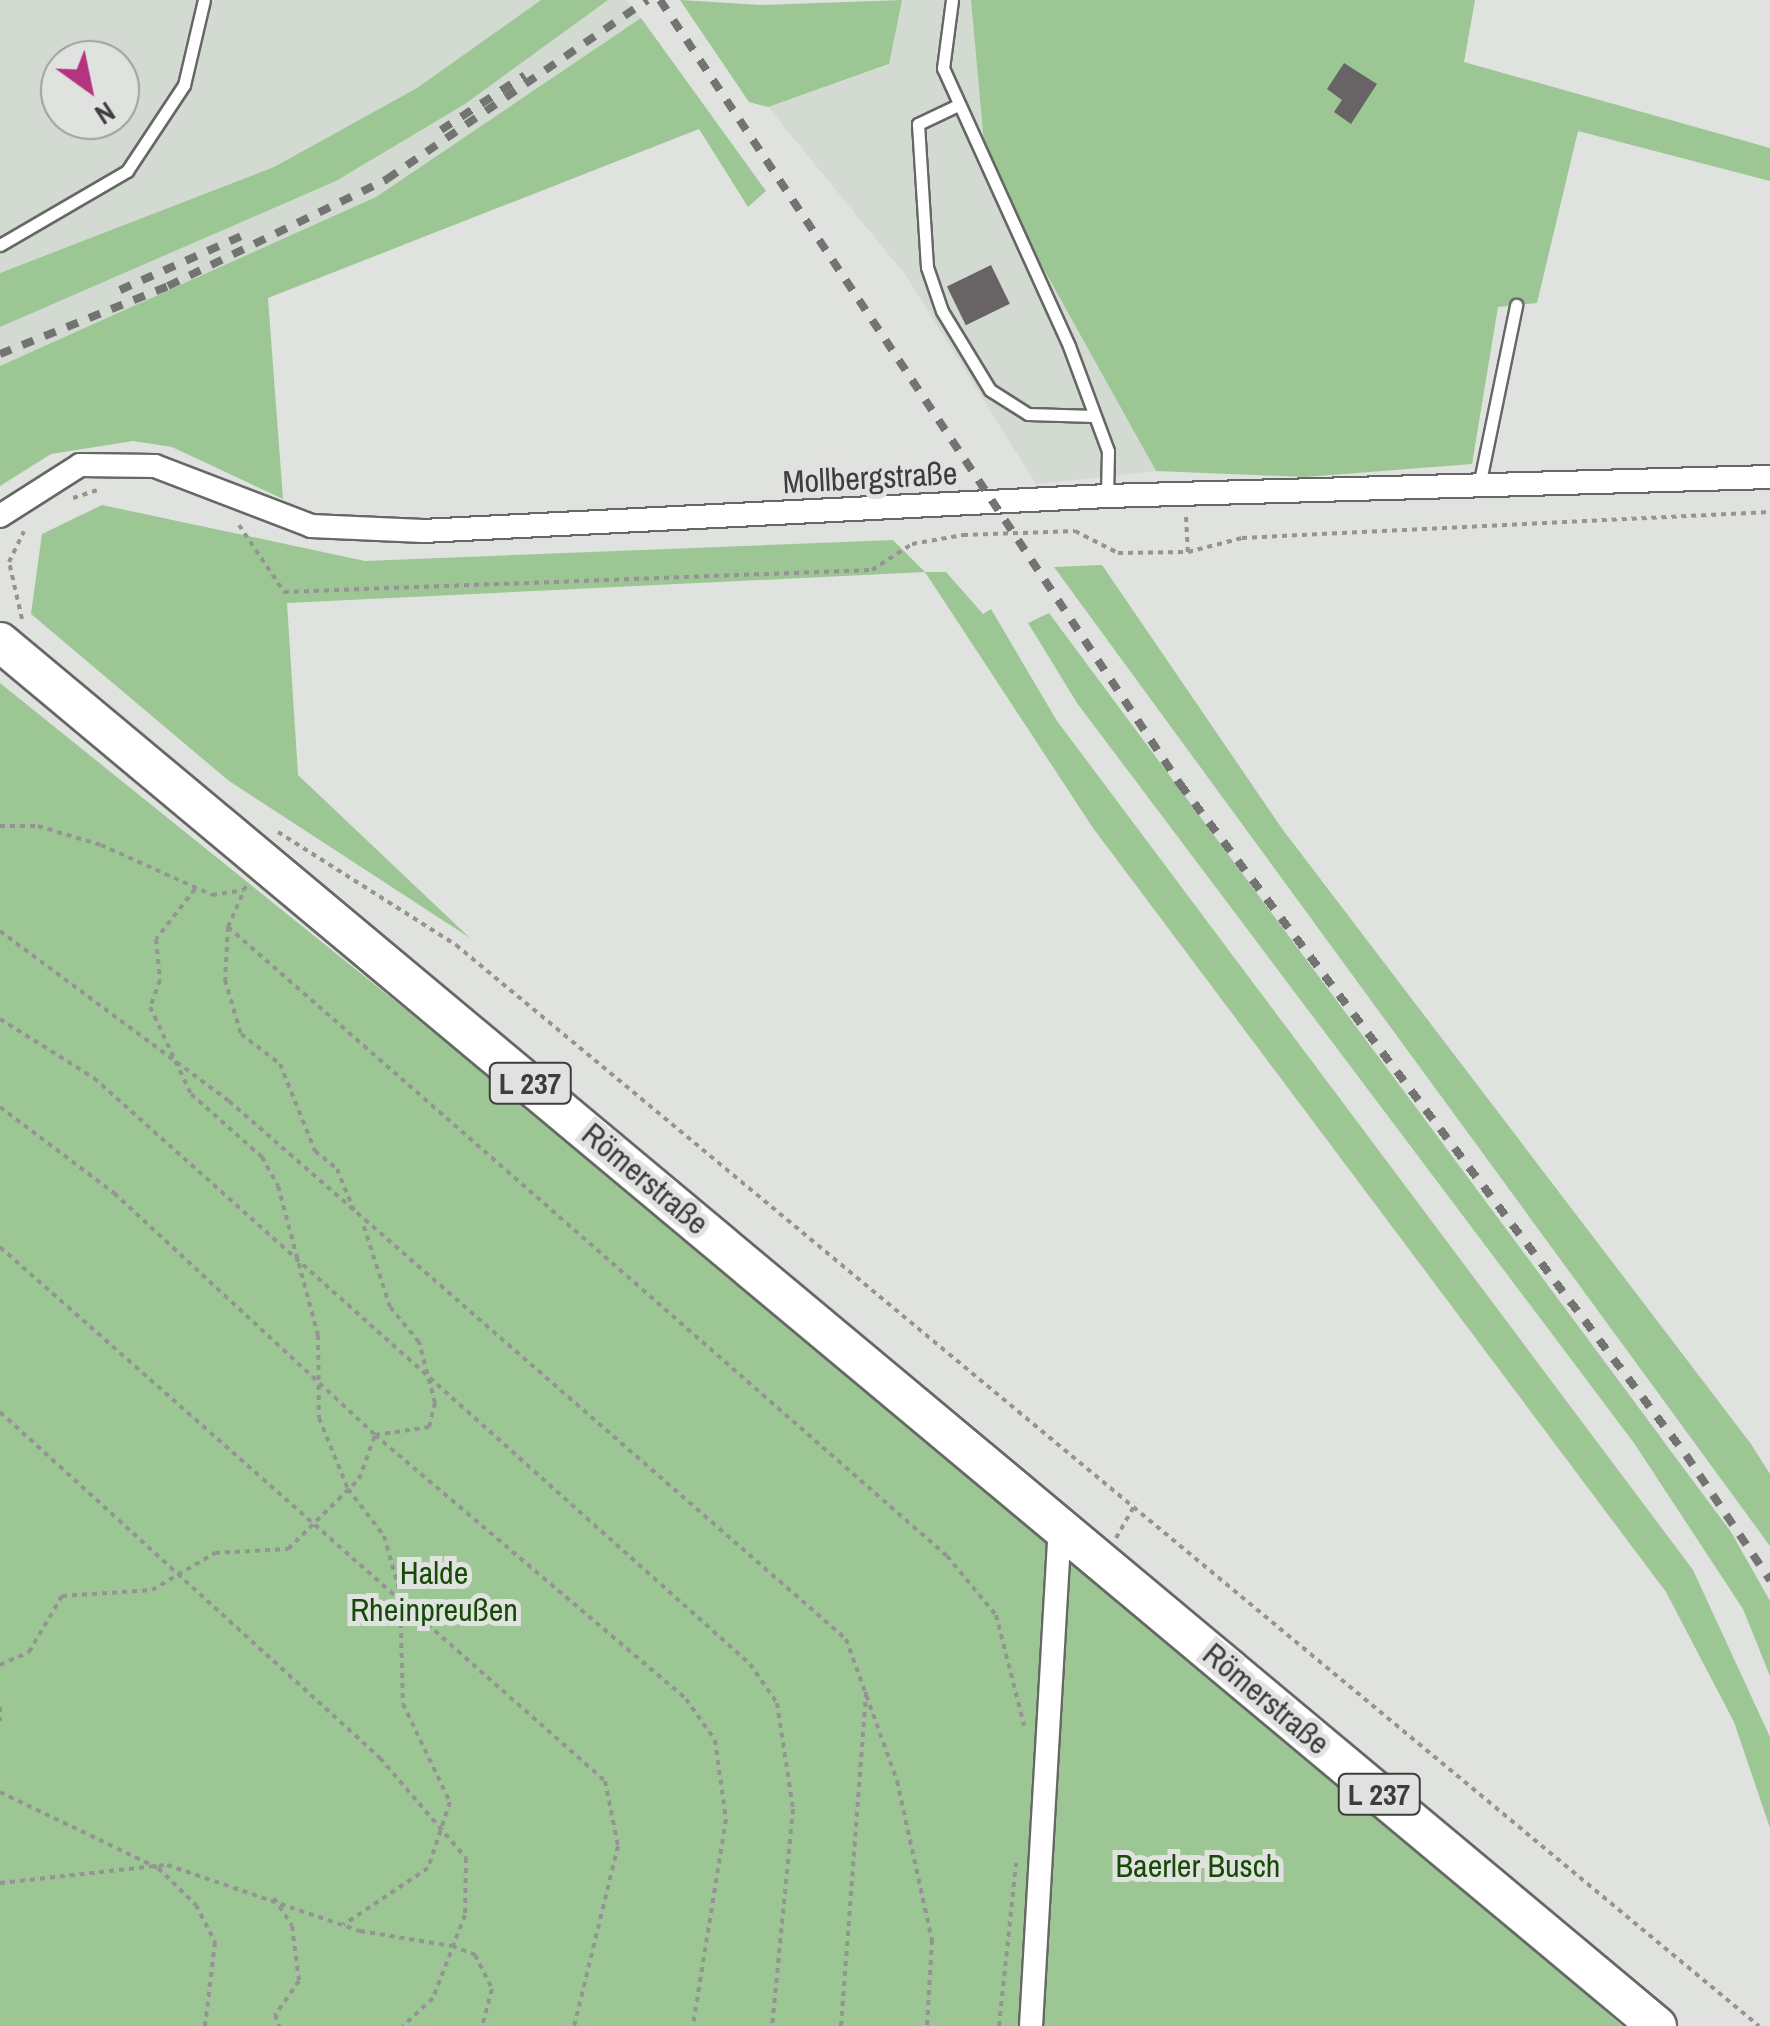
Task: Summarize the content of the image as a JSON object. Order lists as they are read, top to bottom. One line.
{"streets":{"main road":["L 237","Römerstraße"],"street":["Mollbergstraße"]},"parks":["Halde Rheinpreußen","Baerler Busch"],"north":"bottom right"}
